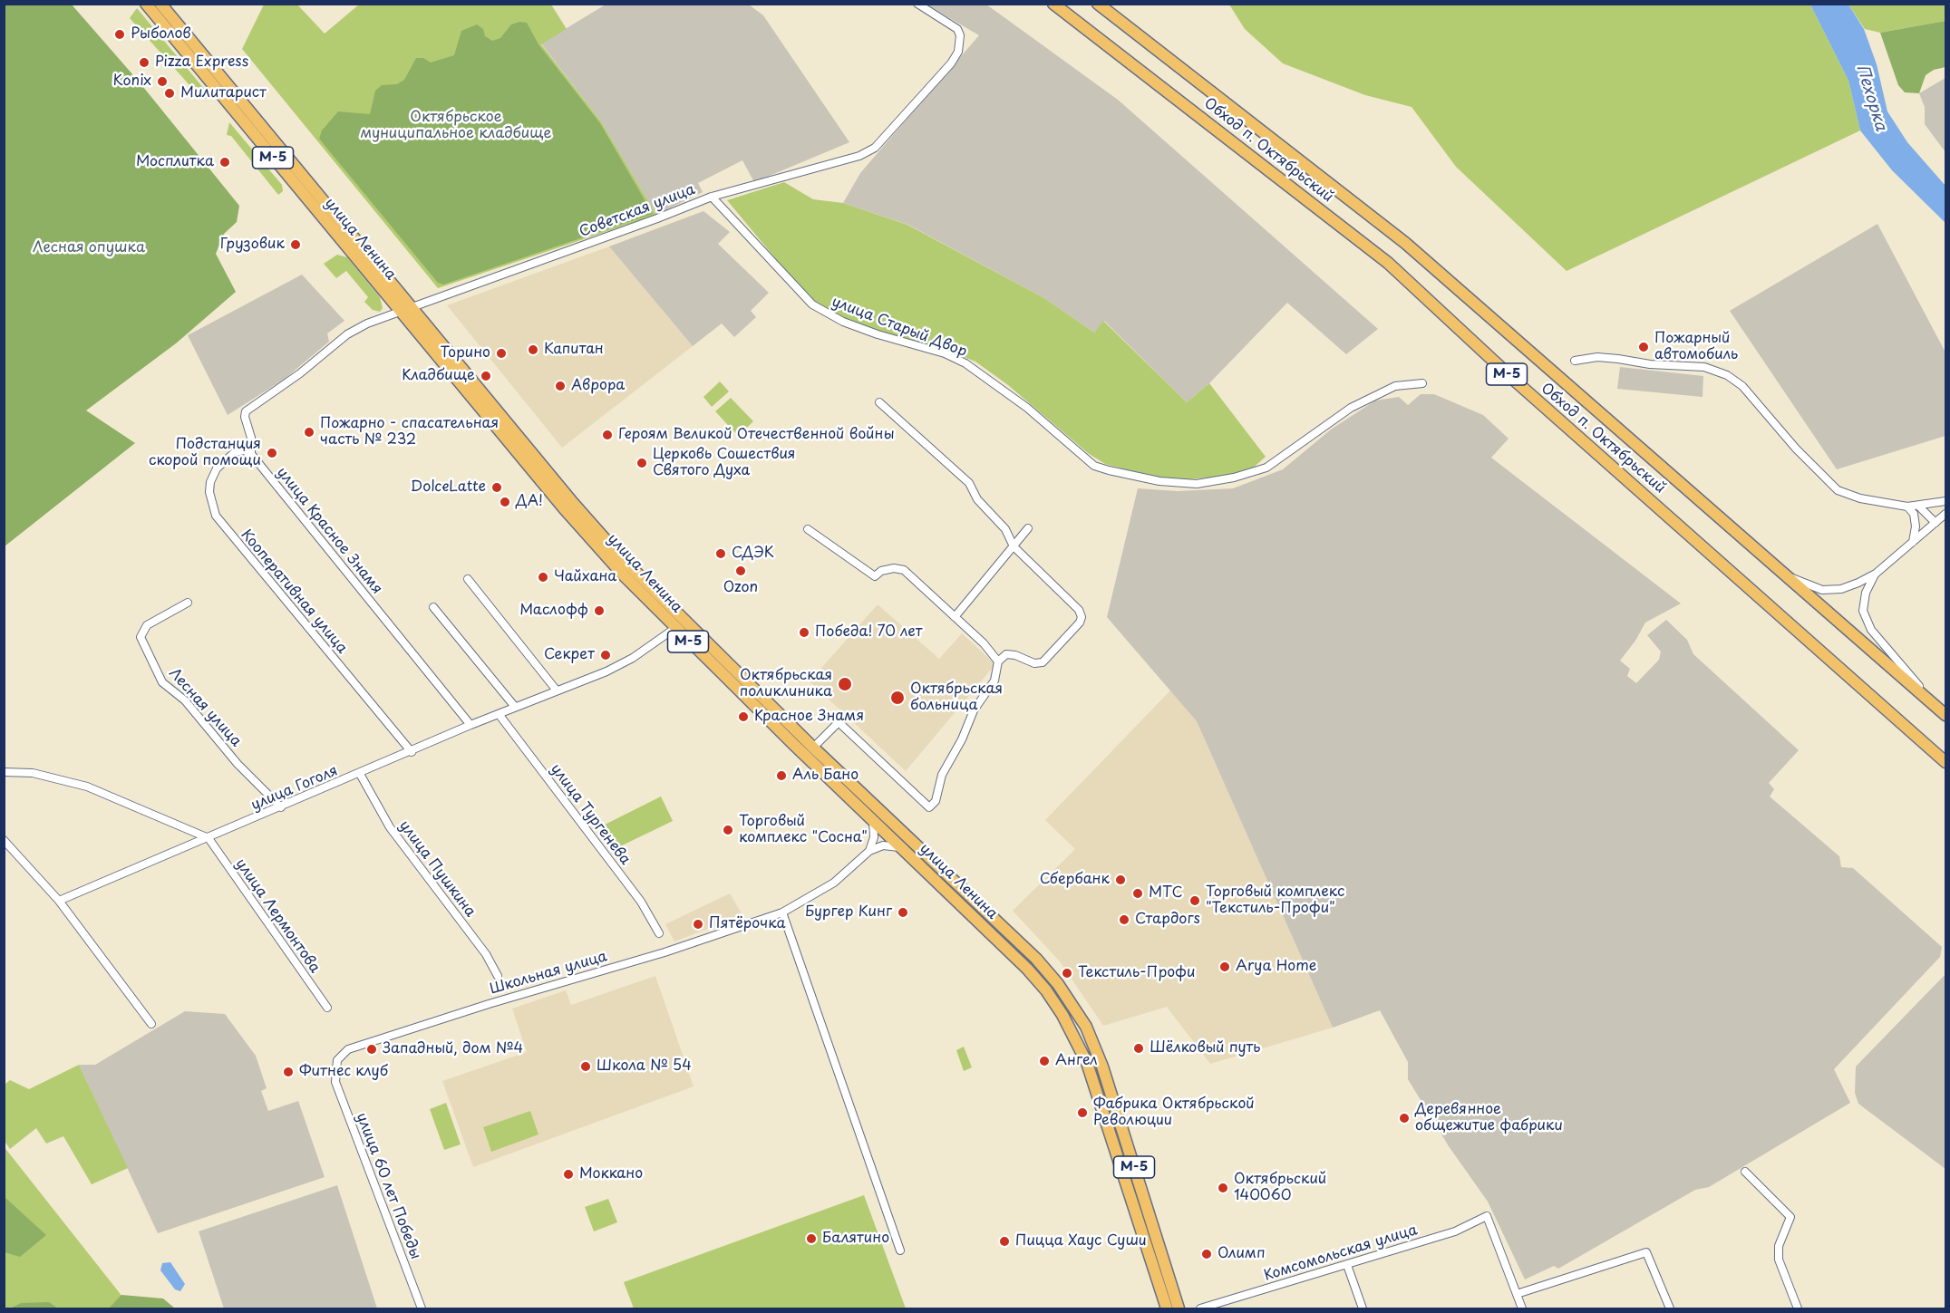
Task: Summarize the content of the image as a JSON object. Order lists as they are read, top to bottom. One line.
{"streets":{"main road":["Обход п. Октябрьский","М-5","улица Ленина"],"street":["Советская улица","улица Старый Двор","улица Красное Знамя","Кооперативная улица","Лесная улица","улица Гоголя","улица Тургенева","улица Пушкина","улица Лермонтова","Школьная улица","улица 60 лет Победы","Комсомольская улица"]},"crossings":[["Советская улица","улица Ленина"],["Советская улица","улица Старый Двор"],["улица Ленина","улица Гоголя"],["улица Красное Знамя","Кооперативная улица"],["улица Красное Знамя","улица Гоголя"],["Кооперативная улица","улица Гоголя"],["Лесная улица","улица Гоголя"],["улица Гоголя","улица Тургенева"],["улица Гоголя","улица Пушкина"],["улица Гоголя","улица Лермонтова"],["Школьная улица","улица 60 лет Победы"]],"water":["Пехорка"],"parks":["Октябрьское муниципальное кладбище","Лесная опушка"],"places":["Рыболов","Pizza Express","Konix","Милитарист","Мосплитка","Грузовик","Пожарный автомобиль","Капитан","Торино","Кладбище","Аврора","Пожарно - спасательная часть № 232","Героям Великой Отечественной войны","Подстанция скорой помощи","Церковь Сошествия Святого Духа","DolceLatte","ДА!","СДЭК","Ozon","Чайхана","Маслофф","Победа! 70 лет","Секрет","Октябрьская поликлиника","Октябрьская больница","Красное Знамя","Аль Бано","Торговый комплекс \"Сосна\"","Сбербанк","МТС","Торговый комплекс \"Текстиль-Профи\"","Бургер Кинг","Стардогs","Пятёрочка","Arya Home","Текстиль-Профи","Шёлковый путь","Западный, дом №4","Ангел","Школа № 54","Фитнес клуб","Фабрика Октябрьской Революции","Деревянное общежитие фабрики","Моккано","Октябрьский 140060","Балятино","Пицца Хаус Суши","Олимп"]}
